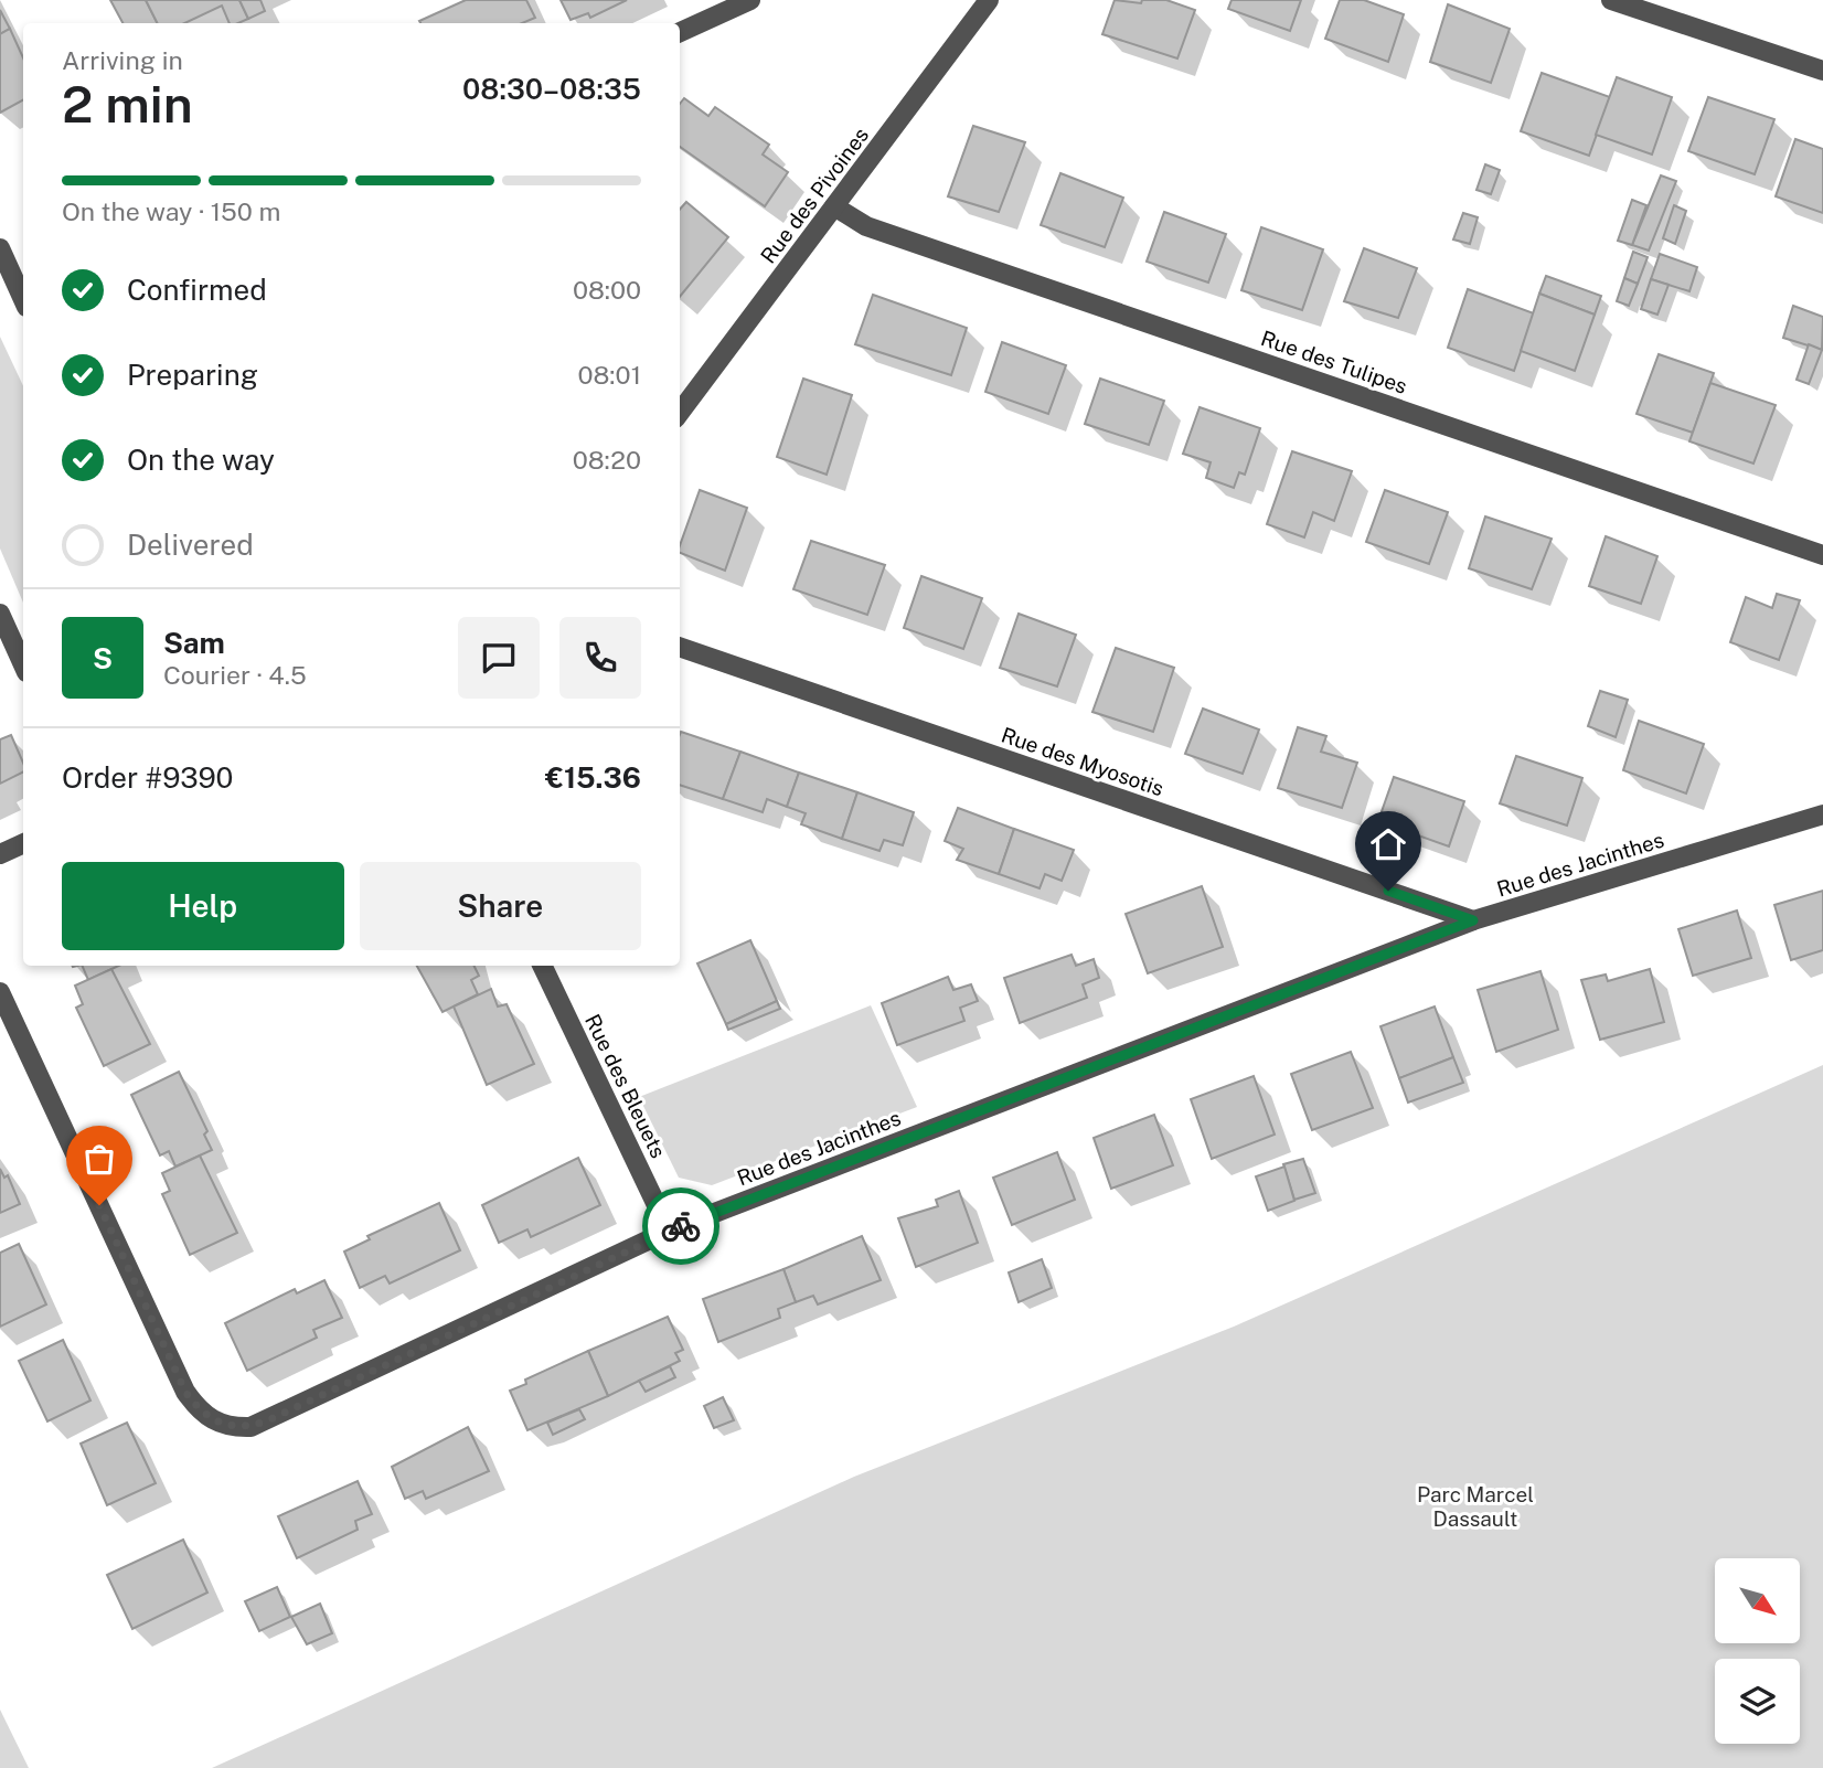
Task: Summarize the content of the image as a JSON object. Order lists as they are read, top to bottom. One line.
{"streets":{"street":["Rue des Pivoines","Rue des Tulipes","Rue des Myosotis","Rue des Jacinthes","Rue des Bleuets"]},"crossings":[["Rue des Pivoines","Rue des Tulipes"],["Rue des Myosotis","Rue des Jacinthes"],["Rue des Jacinthes","Rue des Bleuets"]],"parks":["Parc Marcel Dassault"],"north":"bottom right","page":{"heading":["2 min","Arriving in","08:30–08:35"],"panel":["Sam","Courier · 4.5","Order #9390","€15.36"],"bar":"On the way · 150 m","list":[["Confirmed","08:00"],["Preparing","08:01"],["On the way","08:20"],"Delivered"],"round":"S","buttons":["Help","Share"]}}
